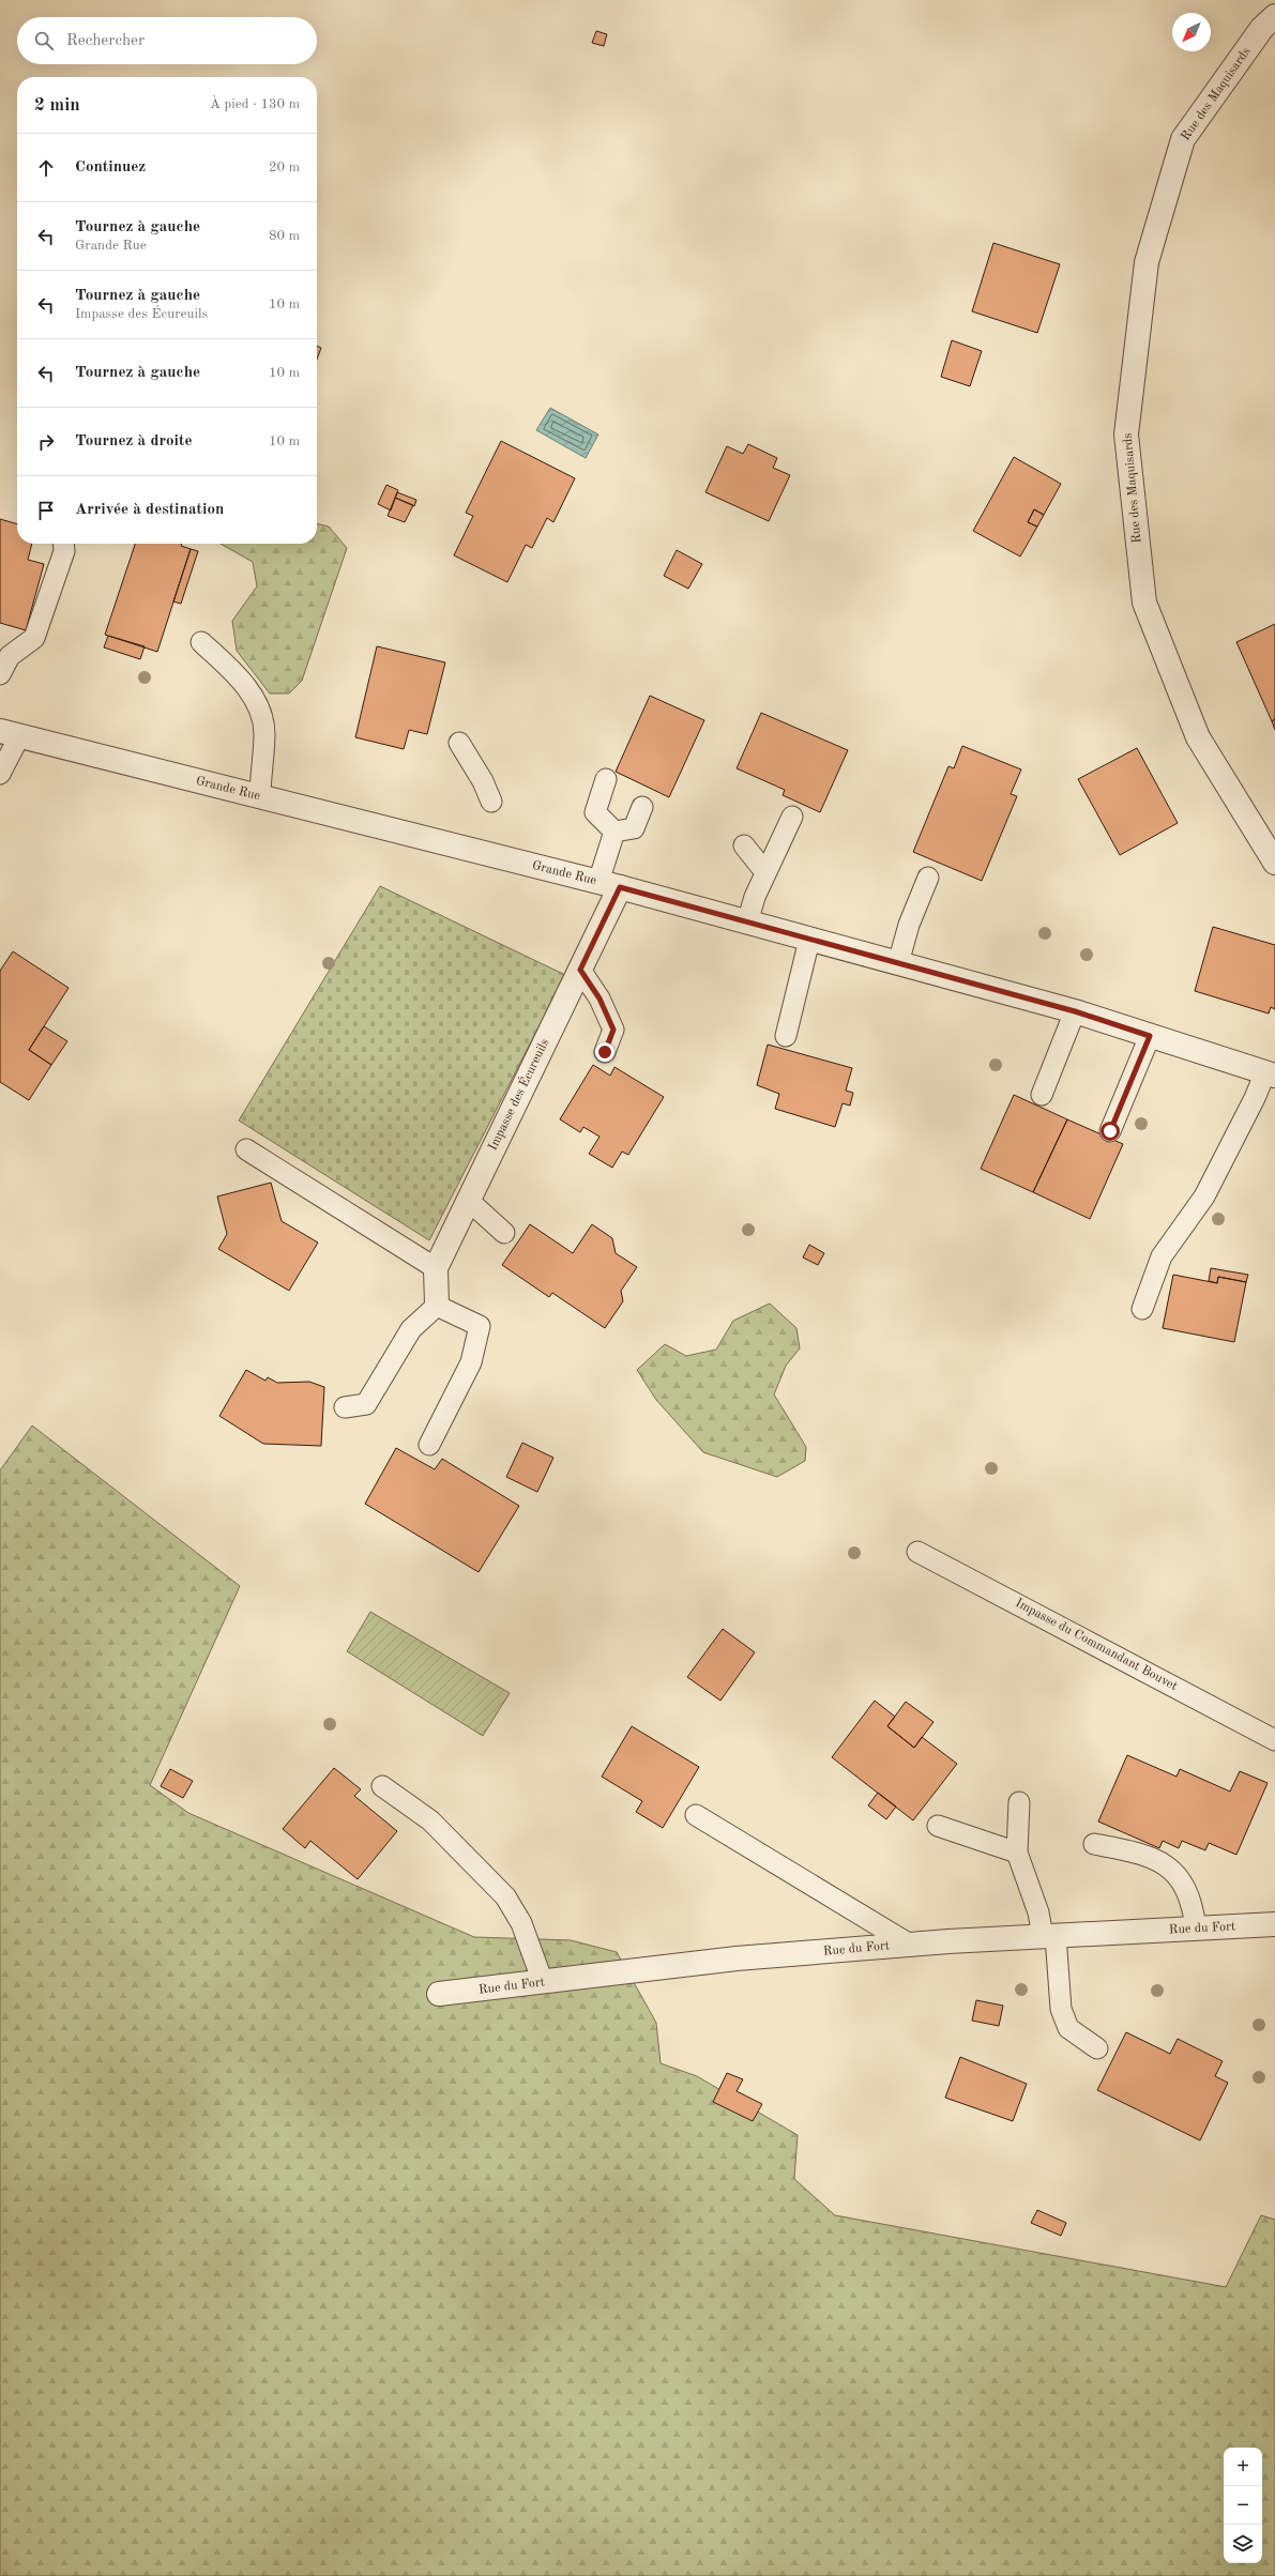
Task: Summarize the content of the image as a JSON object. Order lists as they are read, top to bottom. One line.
{"streets":{"street":["Rue des Maquisards","Grande Rue","Impasse des Écureuils","Rue du Fort"],"lane":["Impasse du Commandant Bouvet"]},"crossings":[["Grande Rue","Impasse des Écureuils"]],"north":"bottom left","page":{"search":"Rechercher","heading":["2 min","À pied · 130 m"],"list":[["Continuez","20 m"],["Tournez à gauche","Grande Rue","80 m"],["Tournez à gauche","Impasse des Écureuils","10 m"],["Tournez à gauche","10 m"],["Tournez à droite","10 m"],"Arrivée à destination"],"map_buttons":["+","−"]}}
